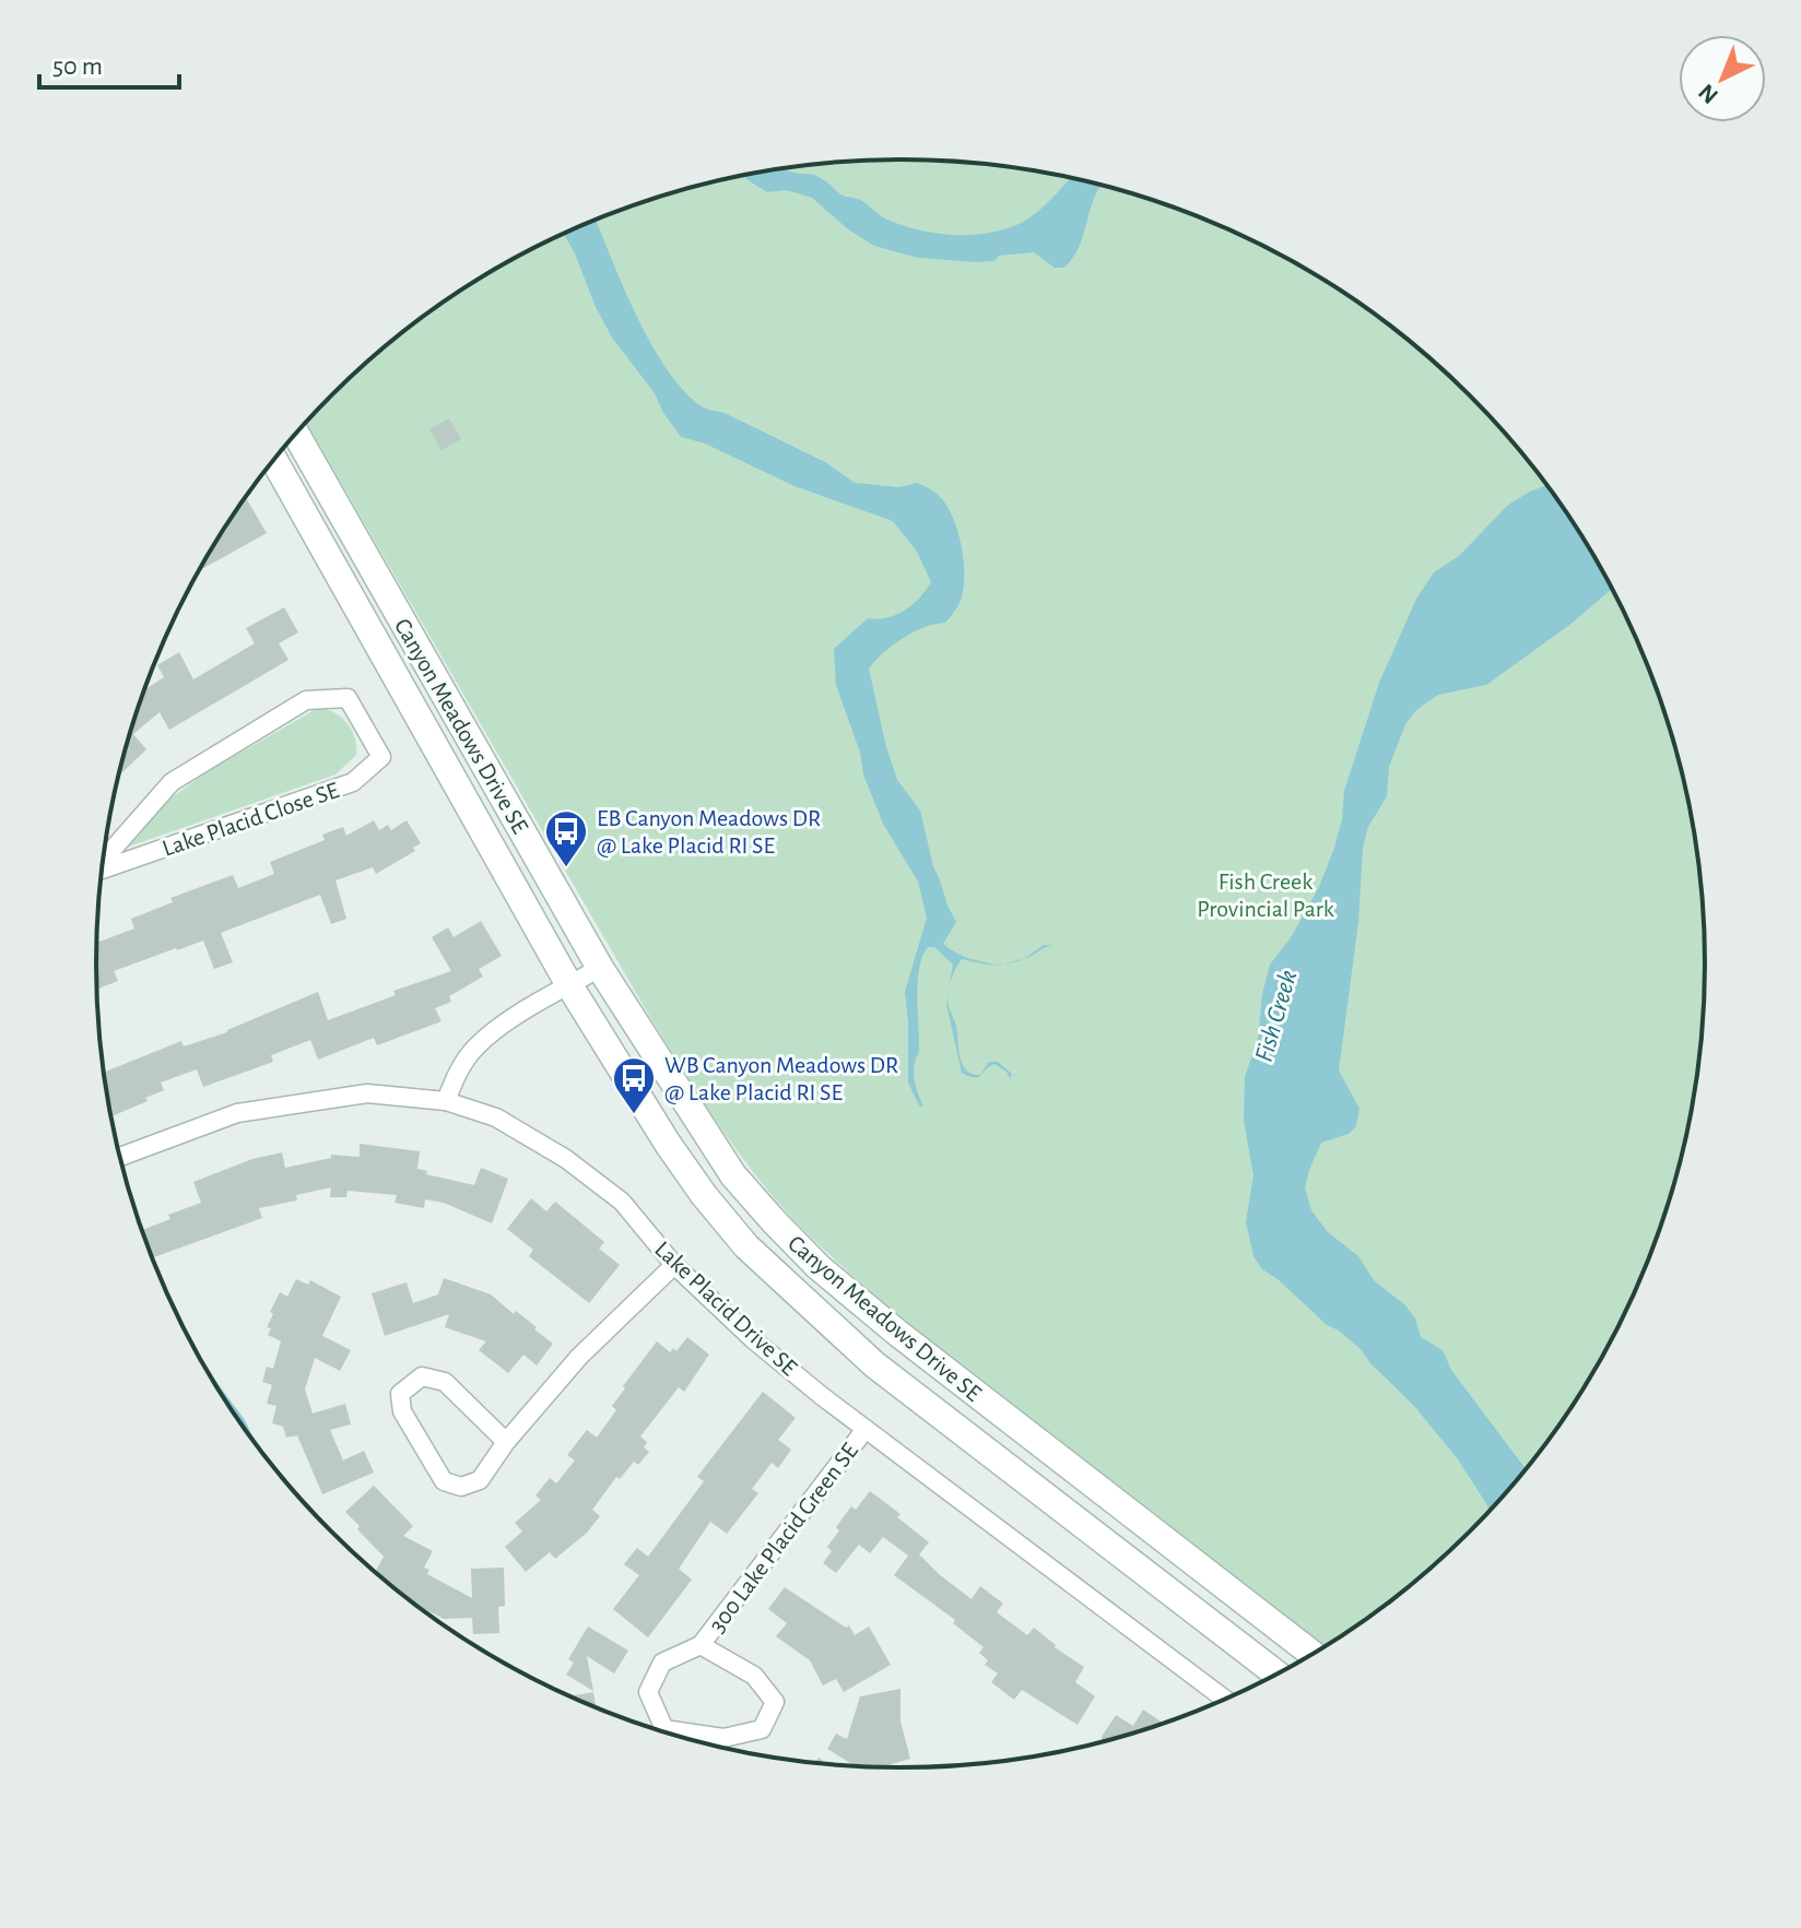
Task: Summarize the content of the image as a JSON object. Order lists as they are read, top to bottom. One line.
{"streets":{"main road":["Canyon Meadows Drive SE"],"street":["Lake Placid Close SE","Lake Placid Drive SE","300 Lake Placid Green SE"]},"crossings":[["Lake Placid Drive SE","300 Lake Placid Green SE"]],"water":["Fish Creek"],"parks":["Fish Creek Provincial Park"],"places":{"bus stop":["EB Canyon Meadows DR @ Lake Placid RI SE","WB Canyon Meadows DR @ Lake Placid RI SE"]},"scale_bar":"50 m","north":"bottom left"}
